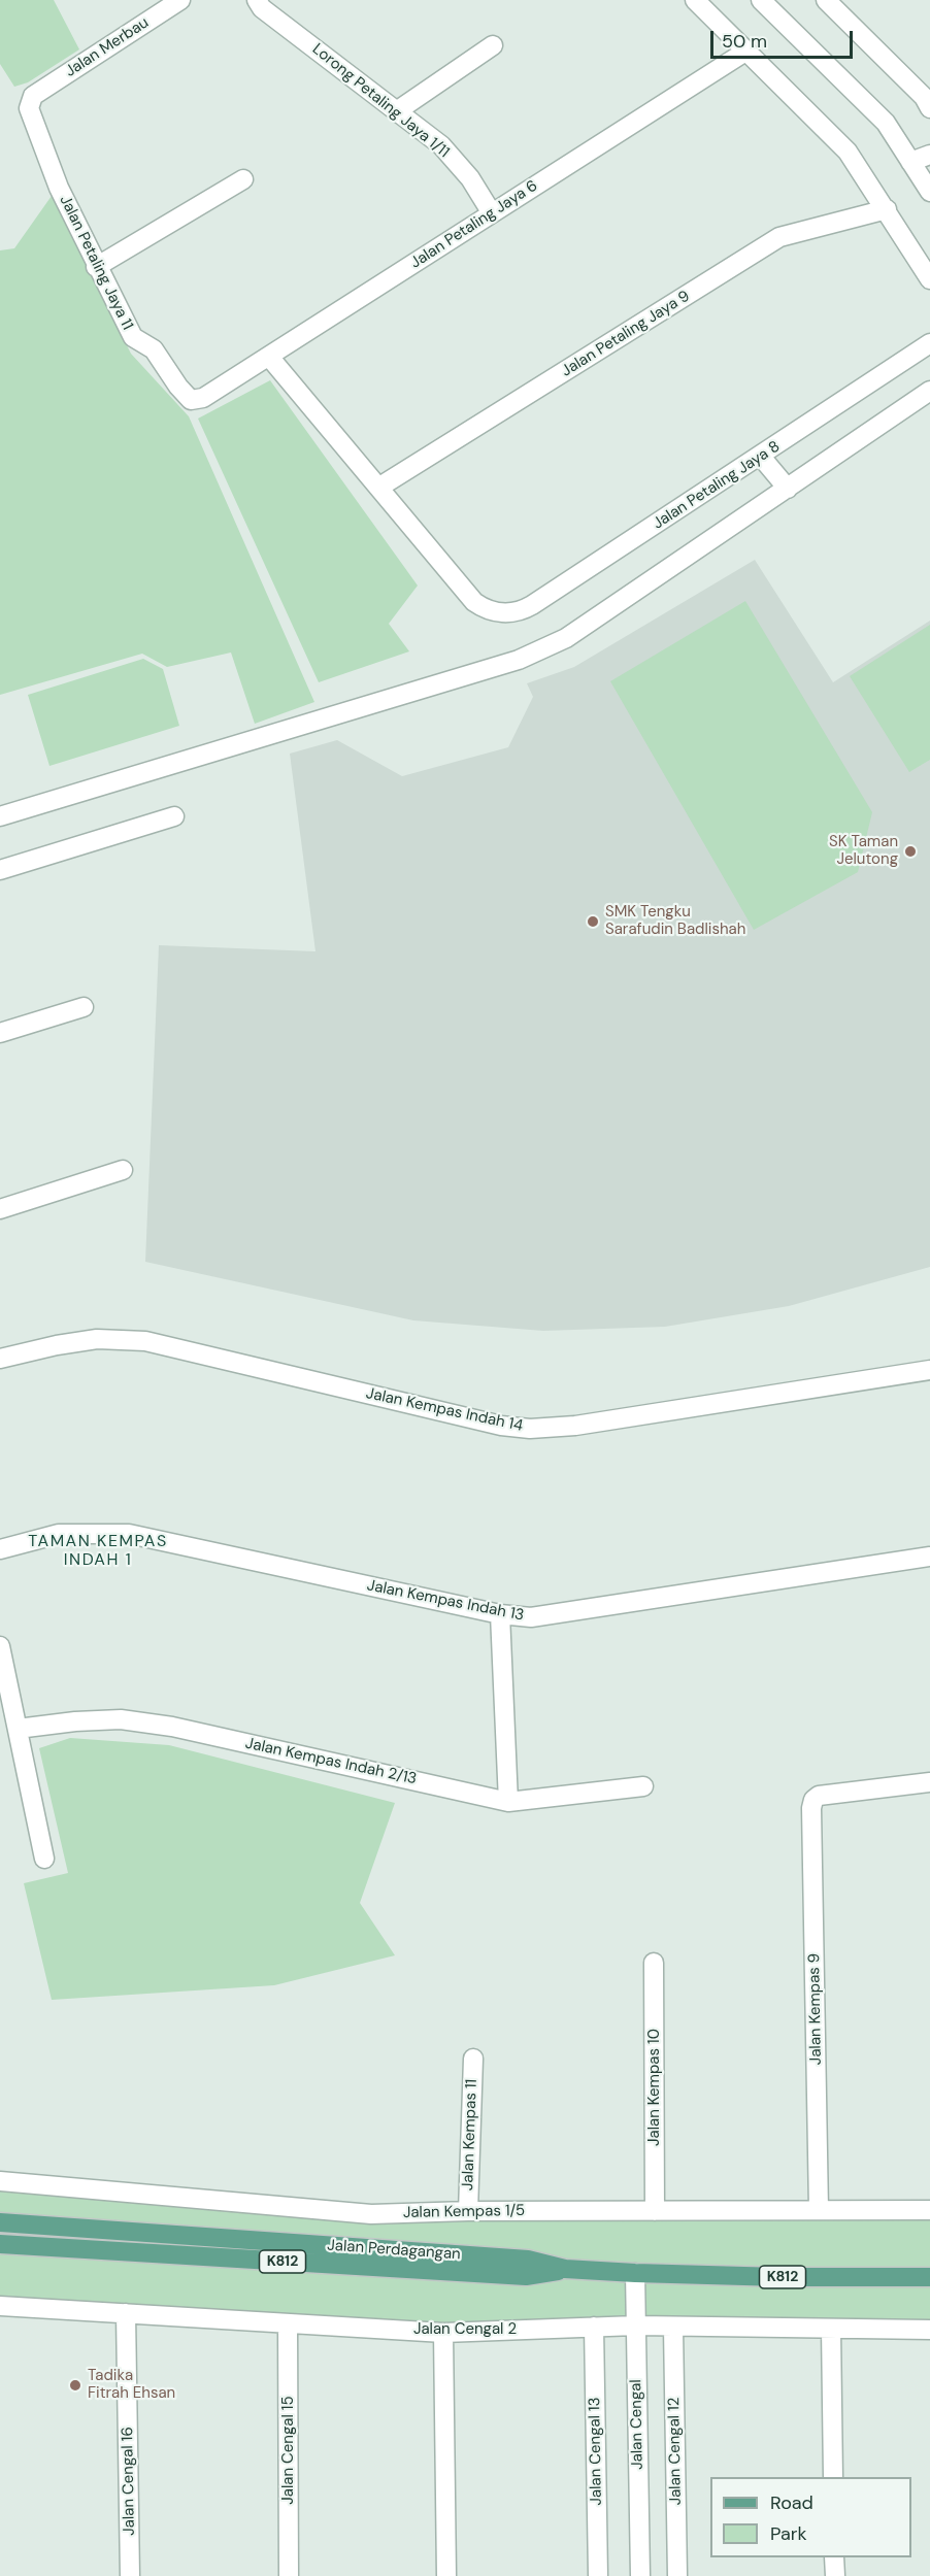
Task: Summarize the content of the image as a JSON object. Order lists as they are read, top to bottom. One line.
{"streets":{"main road":["Jalan Perdagangan","K812"],"street":["Jalan Merbau","Lorong Petaling Jaya 1/11","Jalan Petaling Jaya 6","Jalan Petaling Jaya 11","Jalan Petaling Jaya 9","Jalan Petaling Jaya 8","Jalan Kempas Indah 14","Jalan Kempas Indah 13","Jalan Kempas Indah 2/13","Jalan Kempas 9","Jalan Kempas 10","Jalan Kempas 11","Jalan Kempas 1/5","Jalan Cengal 2","Jalan Cengal","Jalan Cengal 15","Jalan Cengal 13","Jalan Cengal 12","Jalan Cengal 16"]},"crossings":[["Jalan Merbau","Jalan Petaling Jaya 11"],["Lorong Petaling Jaya 1/11","Jalan Petaling Jaya 6"],["Jalan Petaling Jaya 6","Jalan Petaling Jaya 11"],["Jalan Petaling Jaya 9","Jalan Petaling Jaya 8"],["Jalan Kempas 9","Jalan Kempas 1/5"],["Jalan Kempas 10","Jalan Kempas 1/5"],["Jalan Kempas 11","Jalan Kempas 1/5"],["Jalan Perdagangan","Jalan Cengal"],["Jalan Cengal 2","Jalan Cengal"],["Jalan Cengal 2","Jalan Cengal 15"],["Jalan Cengal 2","Jalan Cengal 13"],["Jalan Cengal 2","Jalan Cengal 12"],["Jalan Cengal 2","Jalan Cengal 16"]],"districts":["TAMAN KEMPAS INDAH 1"],"places":["SK Taman Jelutong","SMK Tengku Sarafudin Badlishah","Tadika Fitrah Ehsan"],"legend":["Road","Park"],"scale_bar":"50 m"}
